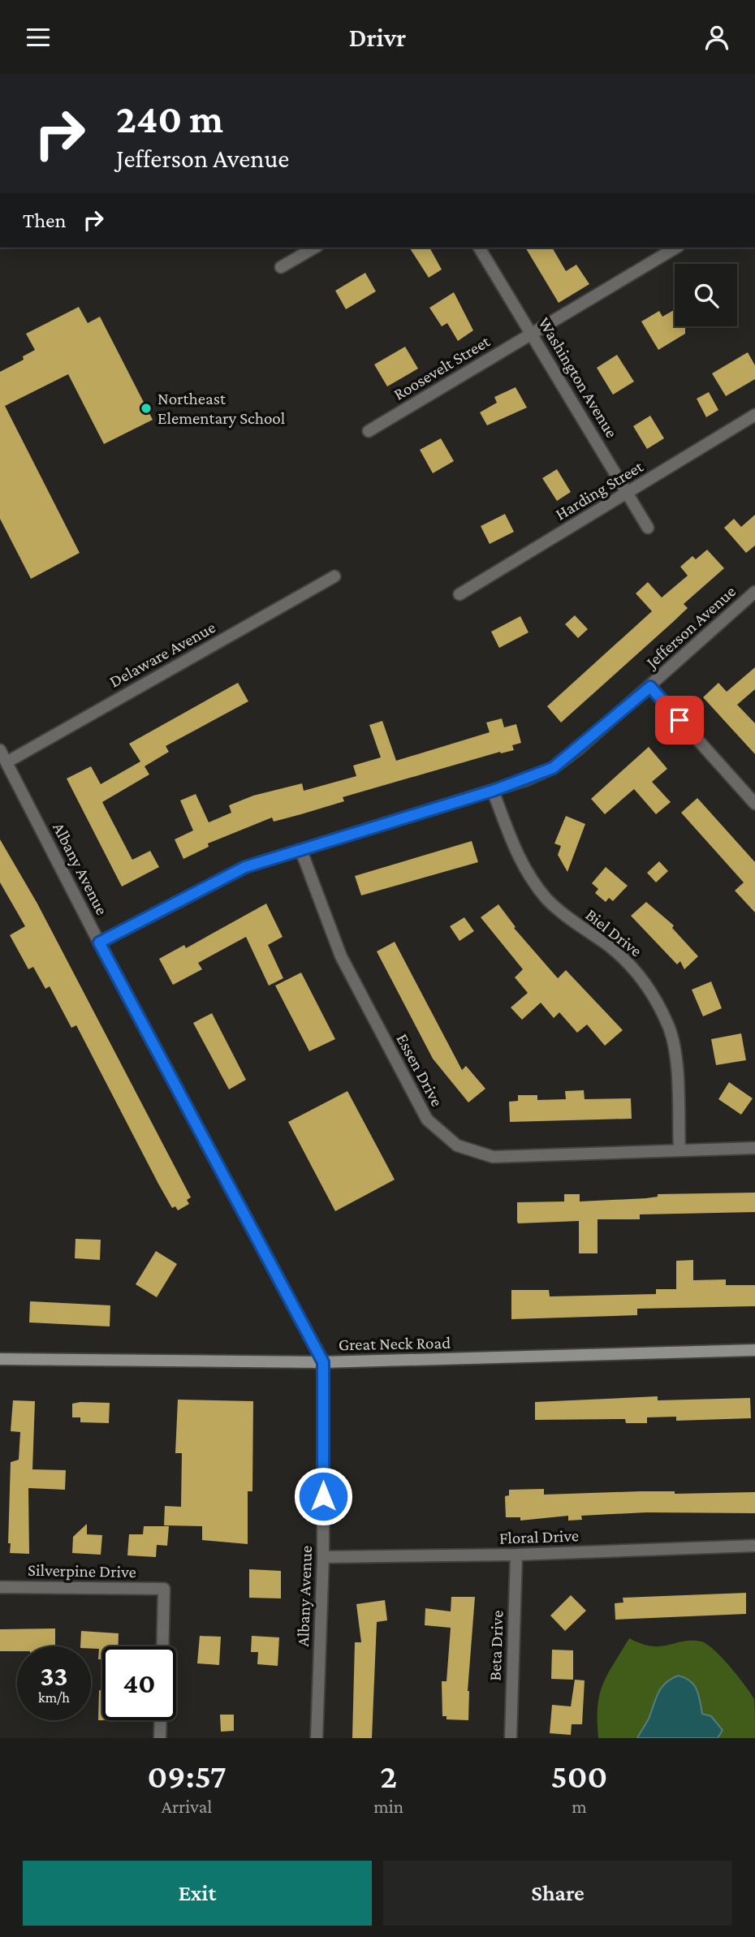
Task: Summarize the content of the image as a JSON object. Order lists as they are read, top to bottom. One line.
{"streets":{"main road":["Great Neck Road"],"street":["Roosevelt Street","Washington Avenue","Harding Street","Jefferson Avenue","Delaware Avenue","Albany Avenue","Biel Drive","Essen Drive","Floral Drive","Silverpine Drive","Beta Drive"]},"crossings":[["Roosevelt Street","Washington Avenue"],["Washington Avenue","Harding Street"],["Jefferson Avenue","Albany Avenue"],["Jefferson Avenue","Biel Drive"],["Jefferson Avenue","Essen Drive"],["Delaware Avenue","Albany Avenue"],["Albany Avenue","Great Neck Road"],["Albany Avenue","Floral Drive"],["Biel Drive","Essen Drive"],["Floral Drive","Beta Drive"]],"places":["Northeast Elementary School"],"page":{"header":"Drivr","turn":["240 m","Jefferson Avenue"],"then":"Then","speed":"33 km/h","limit":"40","eta":["09:57","Arrival","2","min","500","m"],"buttons":["Exit","Share"]}}
